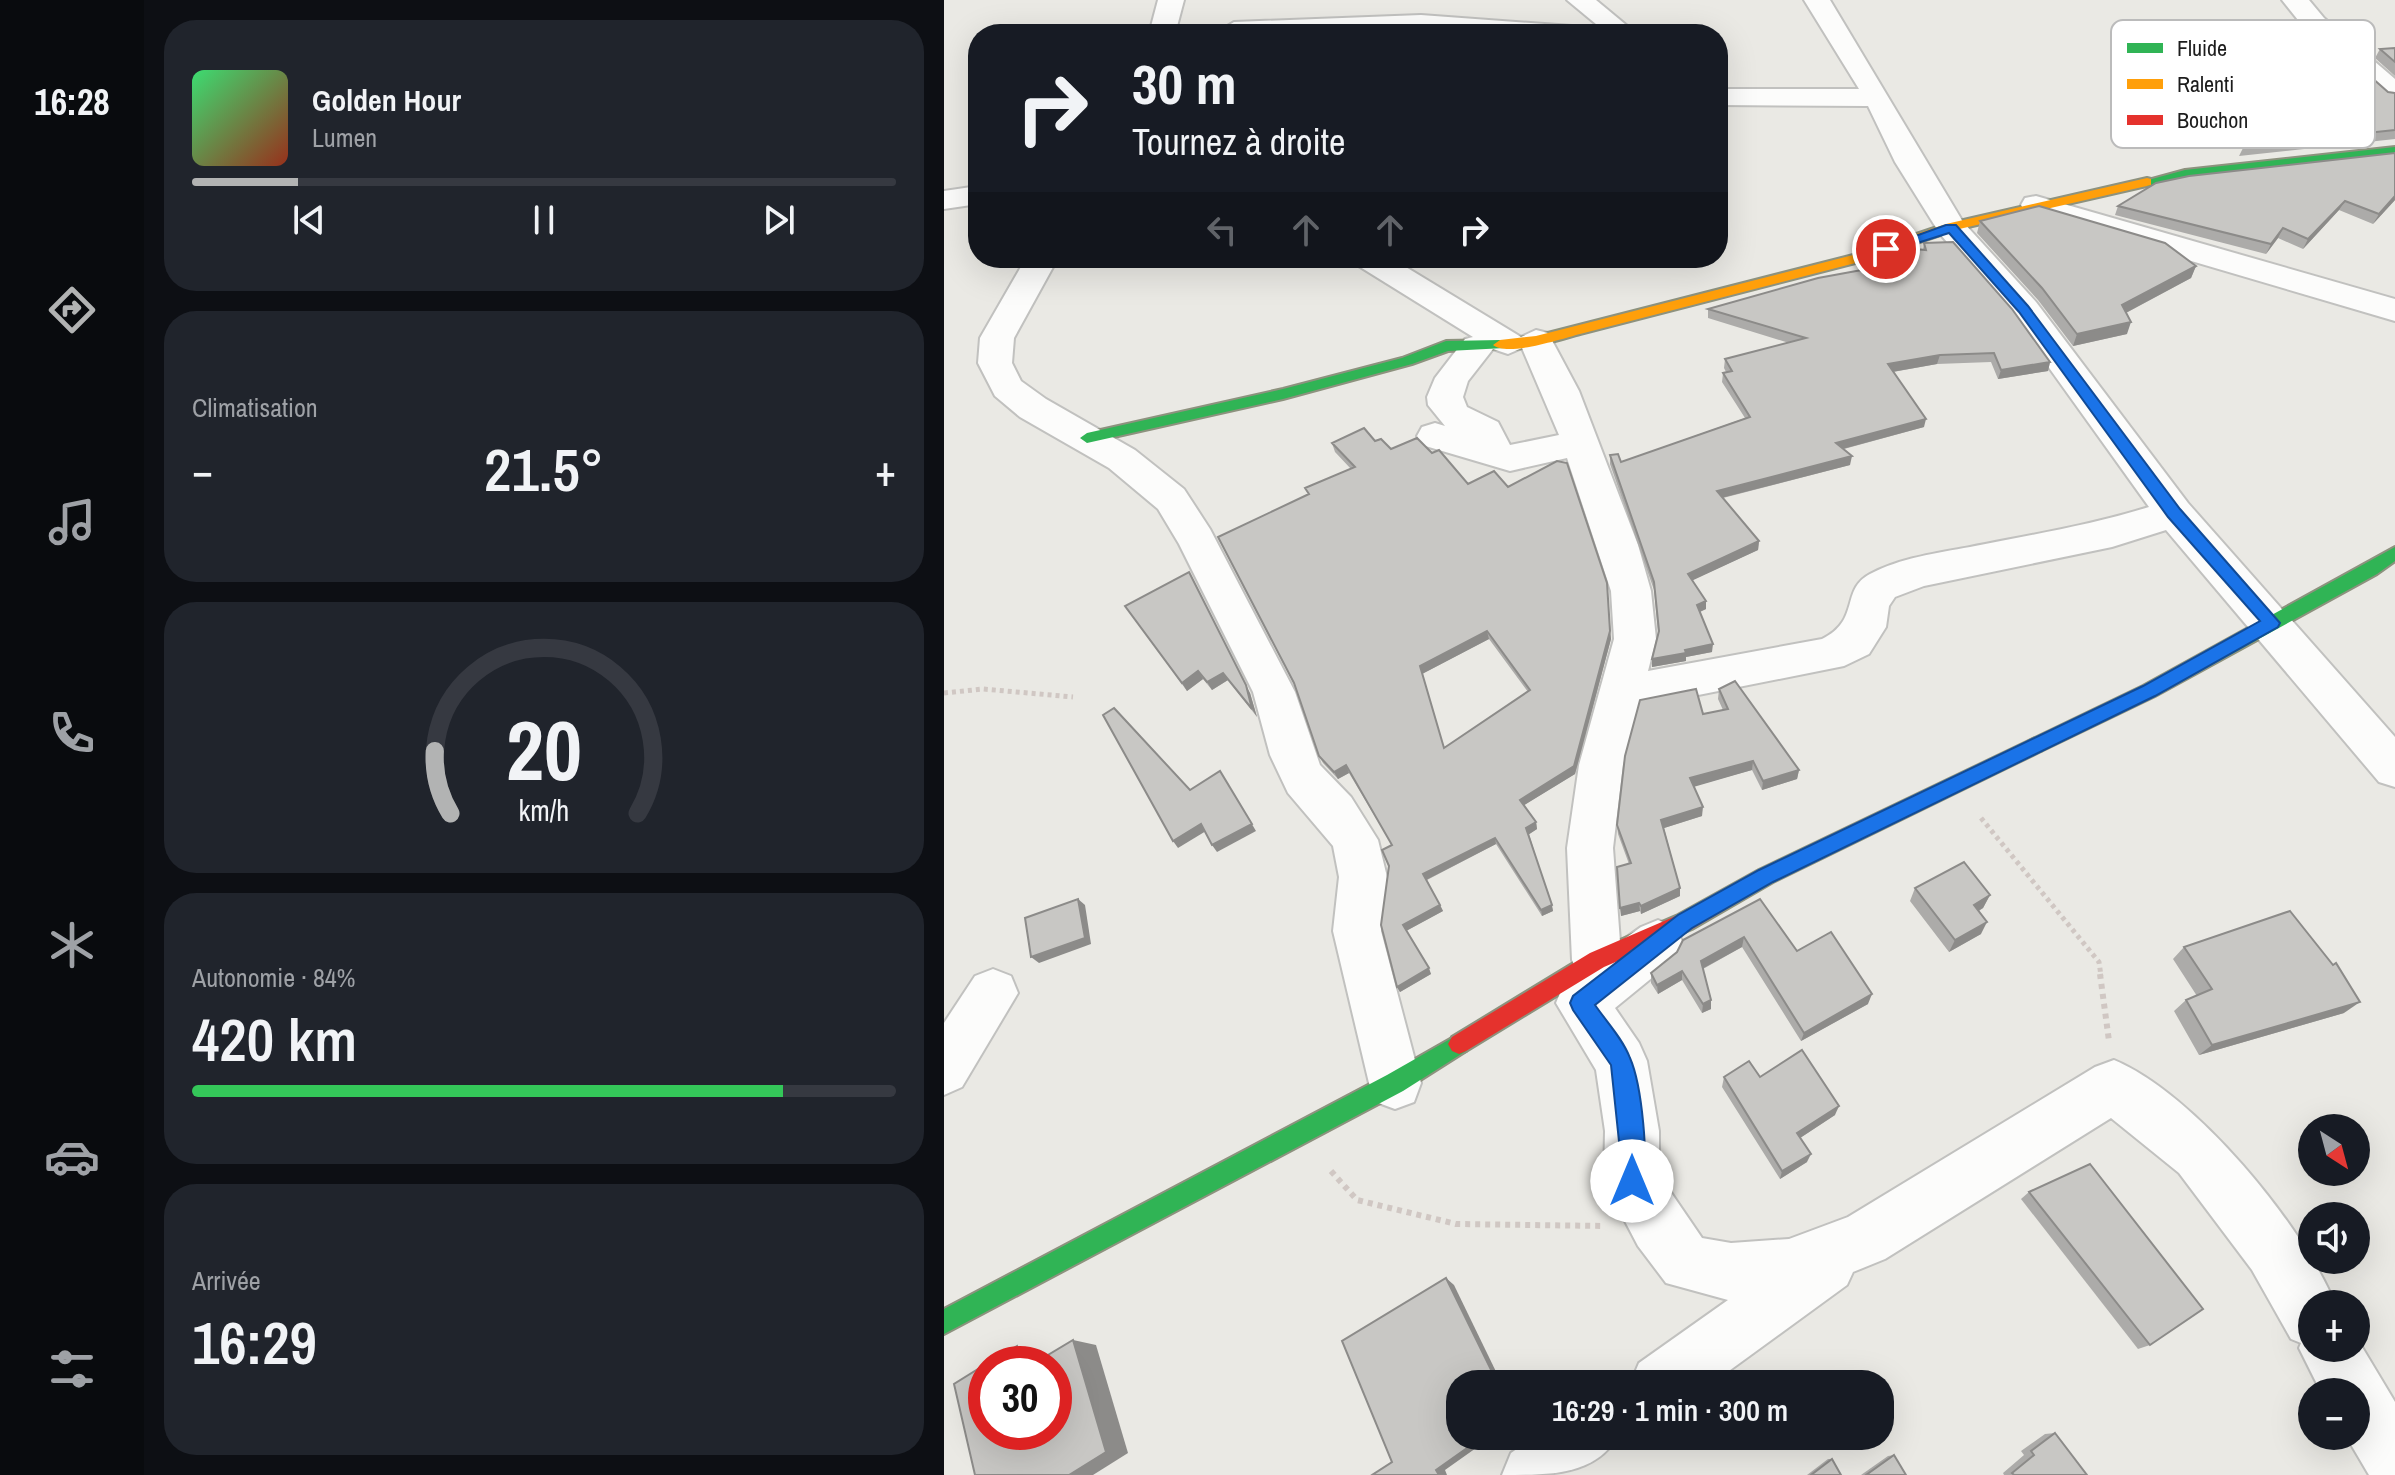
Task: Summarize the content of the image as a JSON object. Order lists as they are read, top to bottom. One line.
{"legend":["Fluide","Ralenti","Bouchon"],"north":"bottom right","page":{"tabs":"16:28","turn":["30 m","Tournez à droite"],"song":["Golden Hour","Lumen"],"tile":["Climatisation",["Autonomie · 84%","420 km"],["Arrivée","16:29"]],"heat":["−","21.5°","+"],"map_buttons":["+","−"],"limit":"30","trip":"16:29 · 1 min · 300 m","gauge":["20","km/h"]}}
